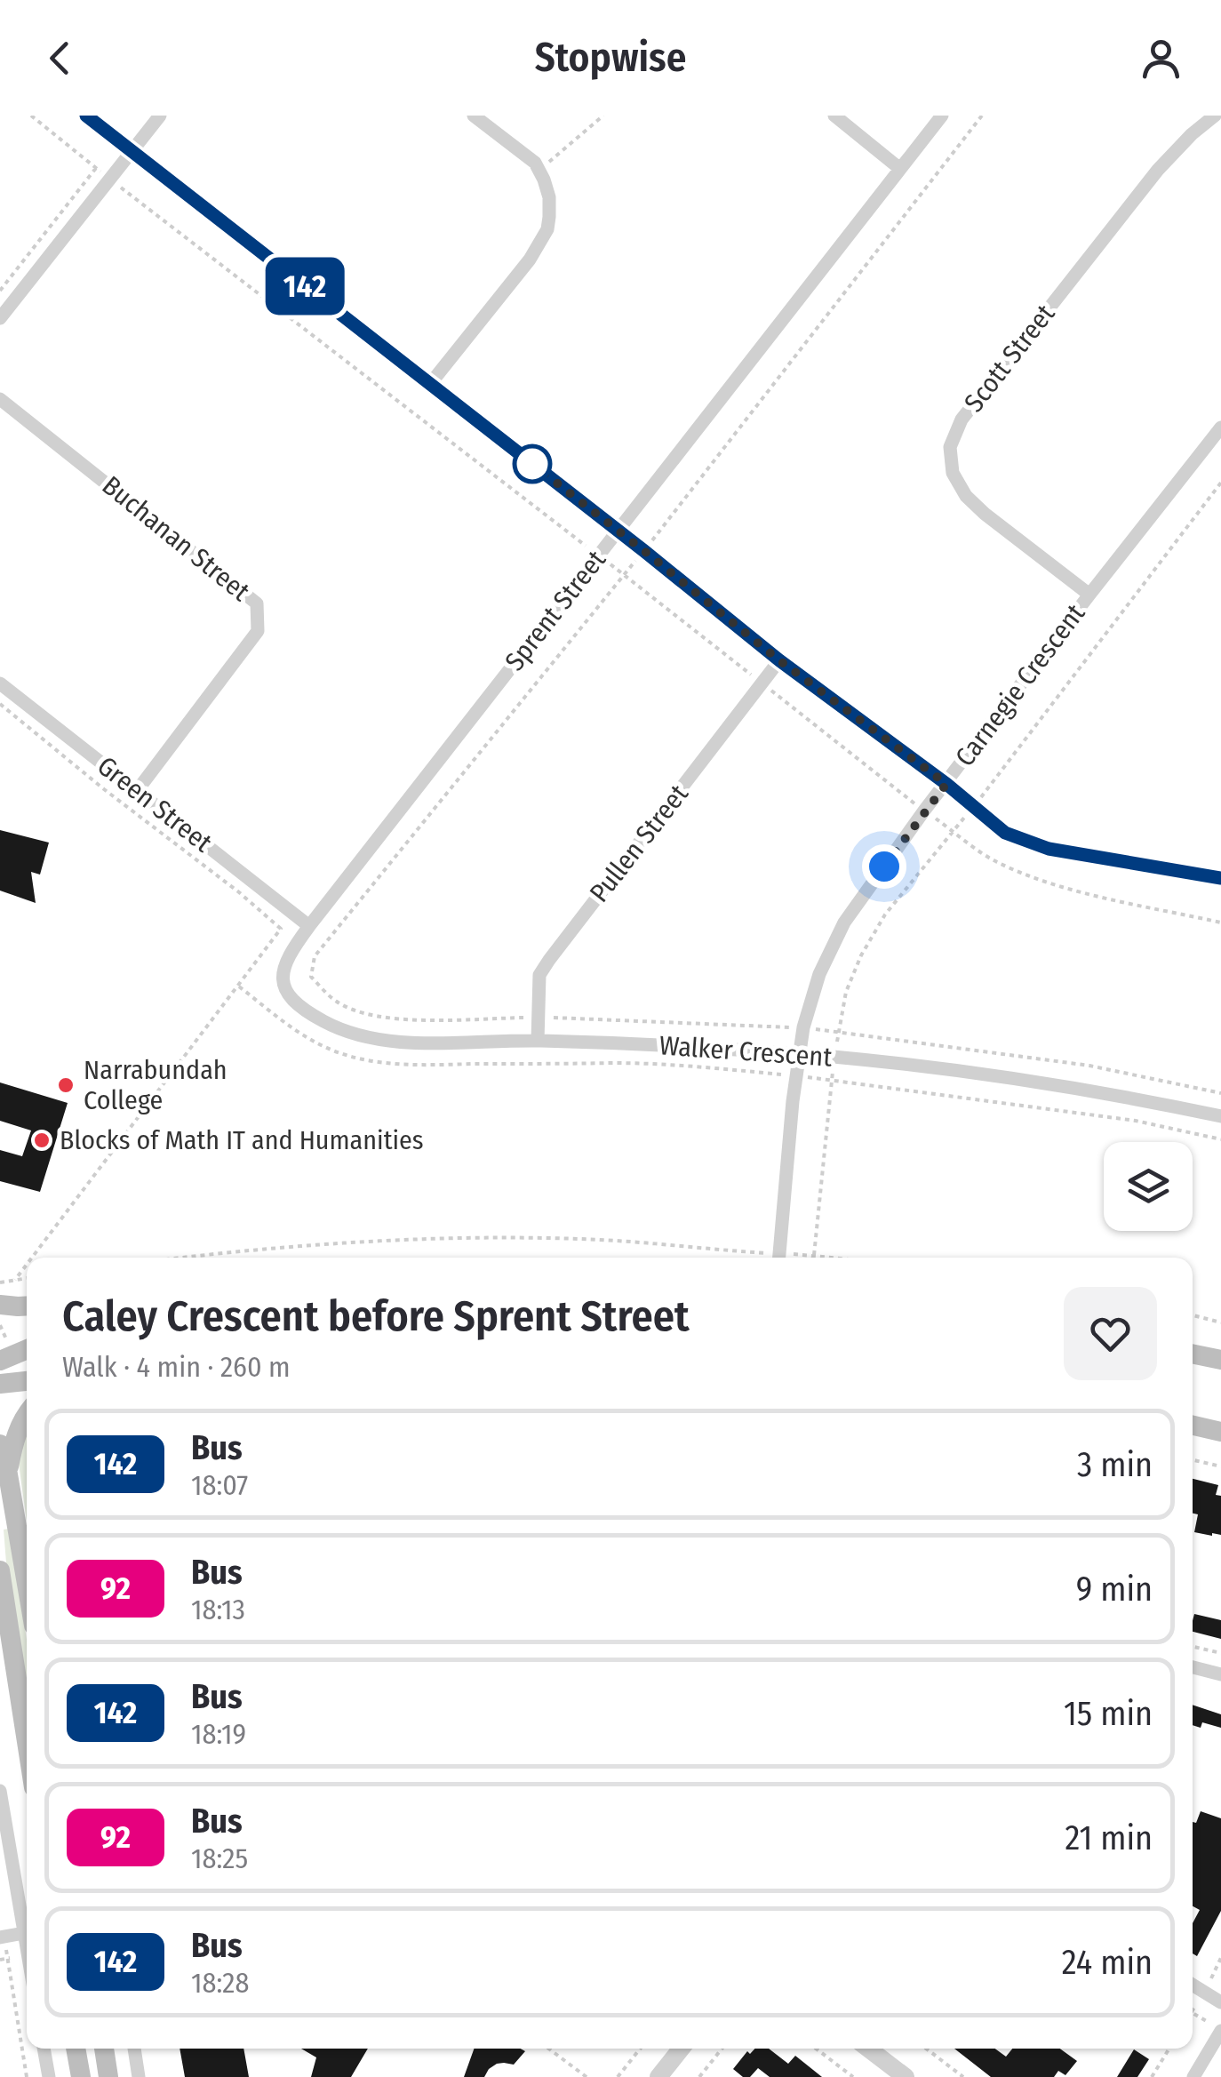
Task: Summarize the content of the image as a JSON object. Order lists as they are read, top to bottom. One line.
{"streets":{"street":["Scott Street","Buchanan Street","Sprent Street","Carnegie Crescent","Green Street","Pullen Street","Walker Crescent"]},"crossings":[["Scott Street","Carnegie Crescent"],["Buchanan Street","Green Street"],["Sprent Street","Green Street"],["Sprent Street","Walker Crescent"],["Carnegie Crescent","Walker Crescent"],["Pullen Street","Walker Crescent"]],"places":["Narrabundah College","Blocks of Math IT and Humanities"],"lines":["bus line 142"],"page":{"header":"Stopwise","on_map":"142","heading":["Caley Crescent before Sprent Street","Walk · 4 min · 260 m"],"list":[{"mark":"142","name":"Bus","note":"18:07","value":"3 min"},{"mark":"92","name":"Bus","note":"18:13","value":"9 min"},{"mark":"142","name":"Bus","note":"18:19","value":"15 min"},{"mark":"92","name":"Bus","note":"18:25","value":"21 min"},{"mark":"142","name":"Bus","note":"18:28","value":"24 min"}]}}
